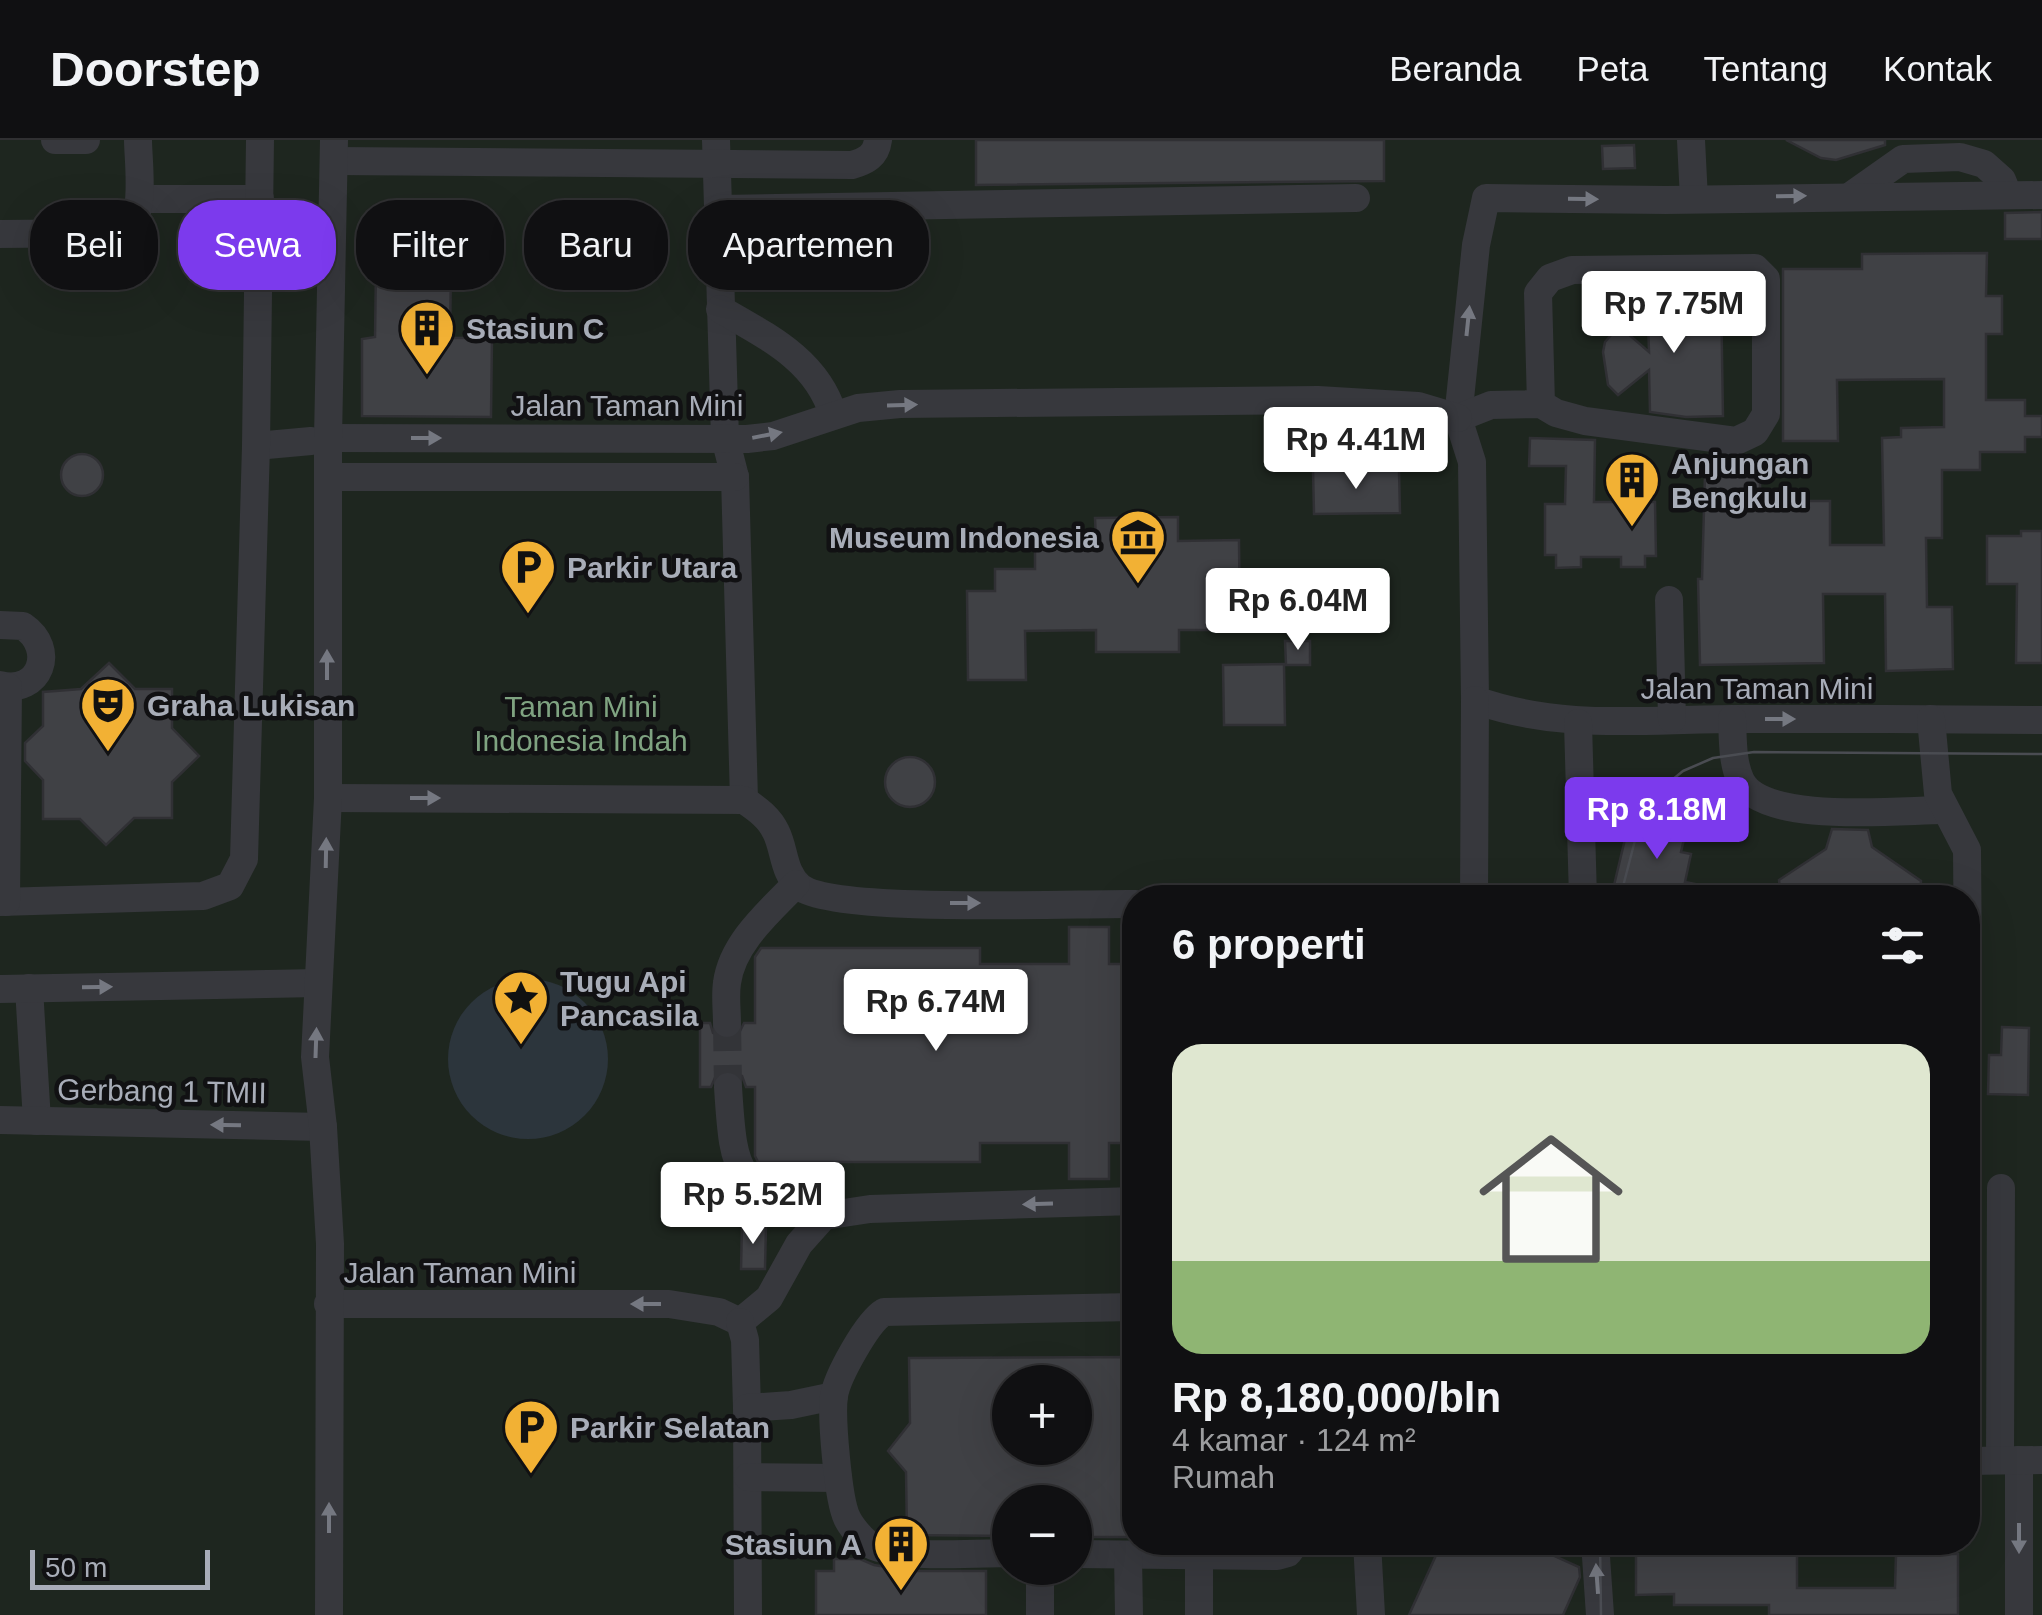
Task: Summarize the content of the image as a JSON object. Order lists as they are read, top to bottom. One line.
{"streets":{"lane":["Jalan Taman Mini","Gerbang 1 TMII"]},"crossings":[["Jalan Taman Mini","Gerbang 1 TMII"]],"parks":["Taman Mini Indonesia Indah"],"places":{"building":["Stasiun C","Anjungan Bengkulu","Stasiun A"],"museum":["Museum Indonesia"],"parking":["Parkir Utara","Parkir Selatan"],"theatre":["Graha Lukisan"],"place":["Tugu Api Pancasila"]},"scale_bar":"50 m","page":{"header":"Doorstep","nav":["Beranda","Peta","Tentang","Kontak"],"chip":["Beli","Sewa","Filter","Baru","Apartemen"],"price":["Rp 7.75M","Rp 4.41M","Rp 6.04M","Rp 8.18M","Rp 6.74M","Rp 5.52M"],"heading":"6 properti","list":[{"name":"Rp 8,180,000/bln","note":"4 kamar · 124 m² · Rumah"}],"map_buttons":["+","−"],"scale":"50 m"}}
